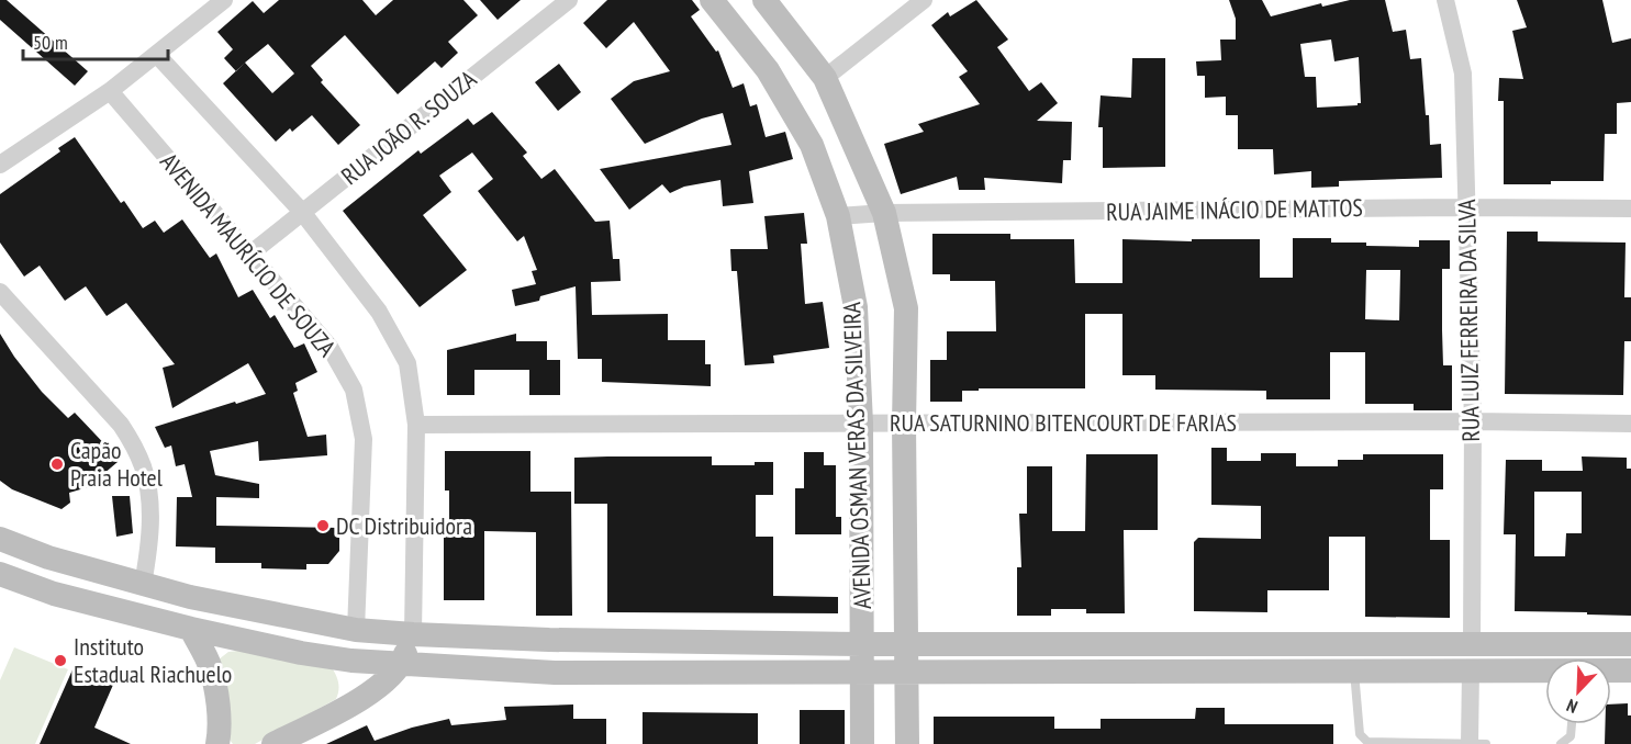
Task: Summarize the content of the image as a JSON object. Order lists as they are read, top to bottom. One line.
{"streets":{"main road":["AVENIDA OSMAN VERAS DA SILVEIRA"],"street":["RUA JOÃO R. SOUZA","RUA JAIME INÁCIO DE MATTOS","AVENIDA MAURÍCIO DE SOUZA","RUA LUIZ FERREIRA DA SILVA","RUA SATURNINO BITENCOURT DE FARIAS"]},"crossings":[["RUA JOÃO R. SOUZA","AVENIDA MAURÍCIO DE SOUZA"],["RUA JAIME INÁCIO DE MATTOS","RUA LUIZ FERREIRA DA SILVA"],["RUA JAIME INÁCIO DE MATTOS","AVENIDA OSMAN VERAS DA SILVEIRA"],["RUA LUIZ FERREIRA DA SILVA","RUA SATURNINO BITENCOURT DE FARIAS"],["RUA SATURNINO BITENCOURT DE FARIAS","AVENIDA OSMAN VERAS DA SILVEIRA"]],"places":["Capão Praia Hotel","DC Distribuidora","Instituto Estadual Riachuelo"],"scale_bar":"50 m","north":"bottom left"}
